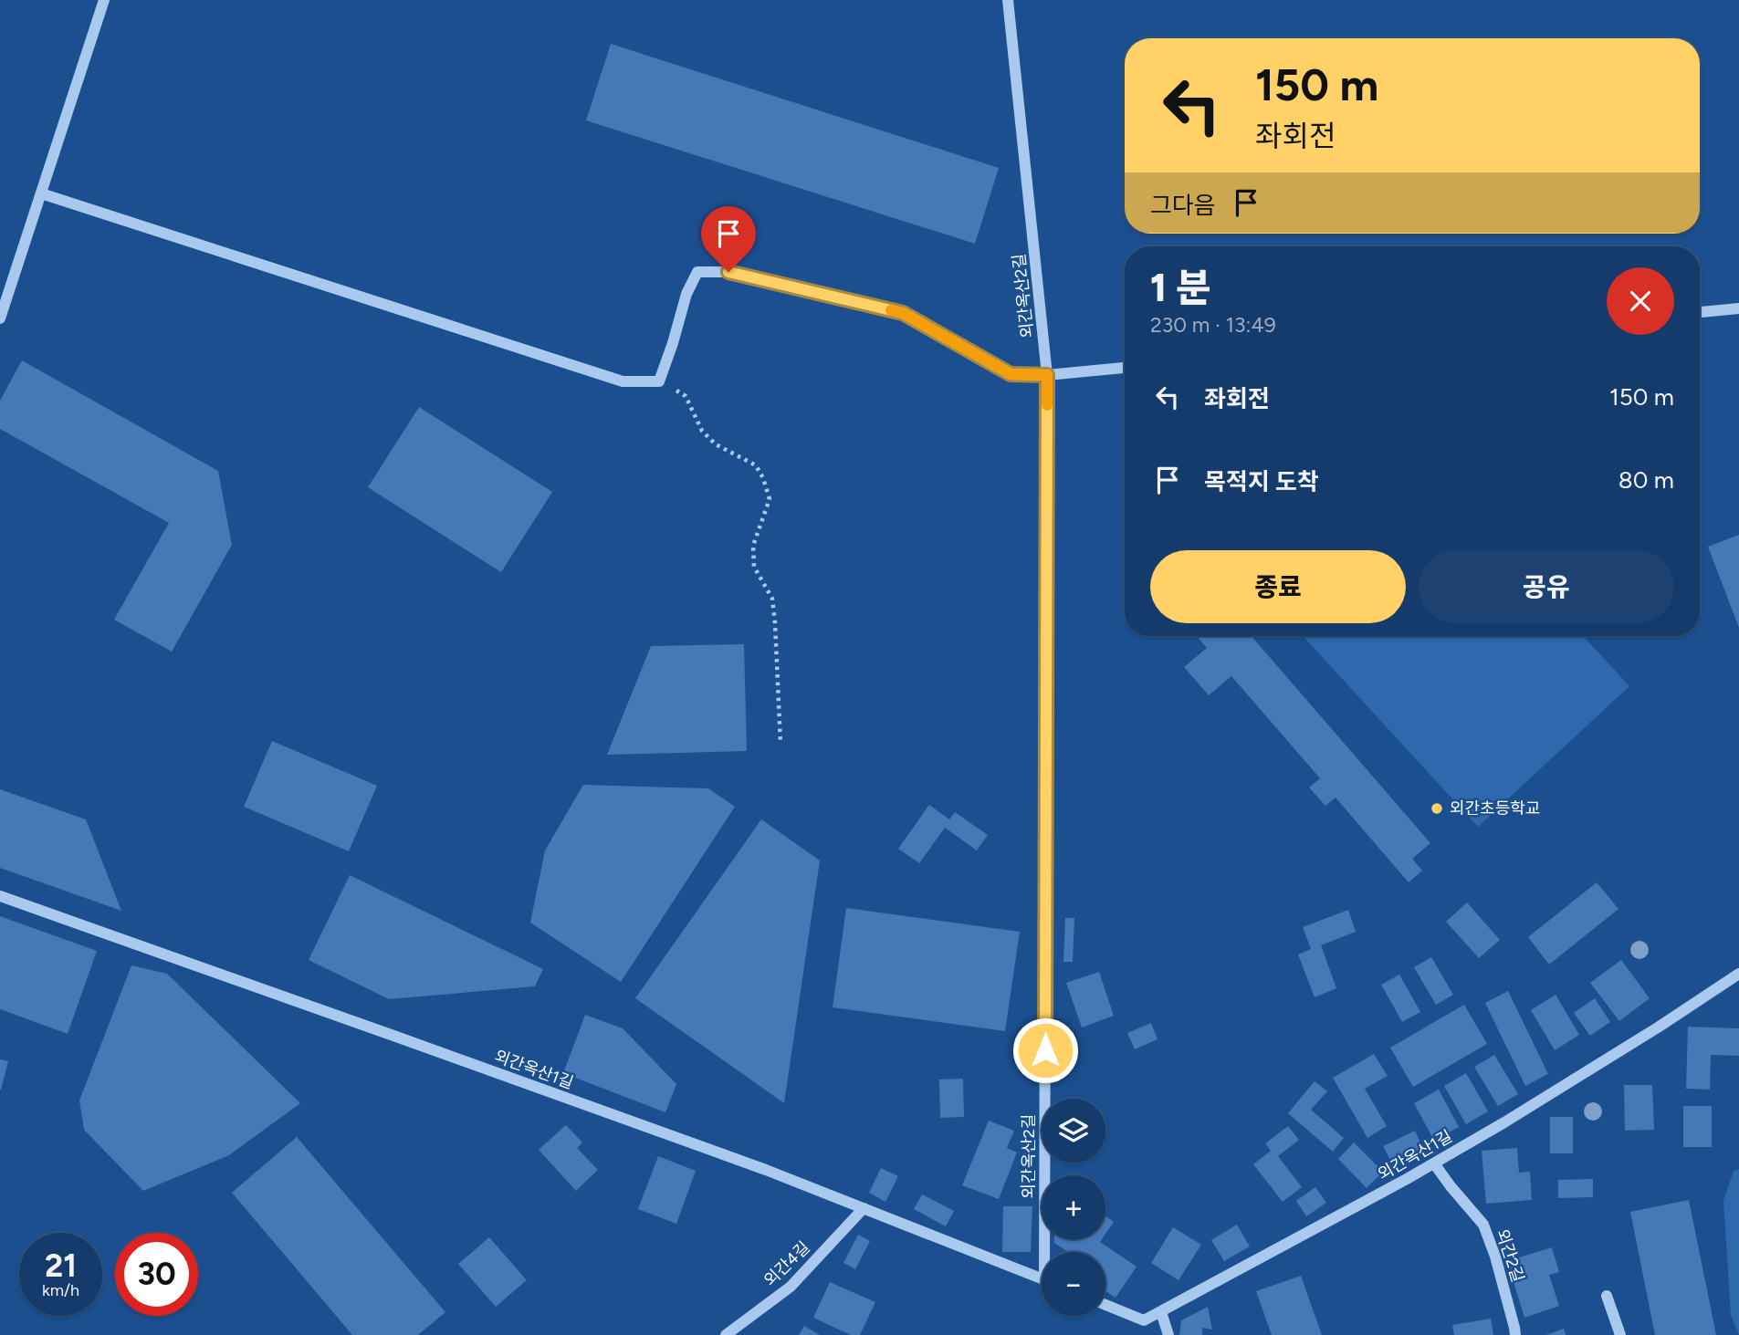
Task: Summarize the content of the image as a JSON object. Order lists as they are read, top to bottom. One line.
{"streets":{"street":["외간옥산2길","외간옥산1길","외간2길","외간4길"]},"crossings":[["외간옥산1길","외간2길"],["외간옥산1길","외간4길"]],"places":["외간초등학교"],"page":{"turn":["150 m","좌회전"],"then":"그다음","heading":["1 분","230 m · 13:49"],"list":[{"name":"좌회전","value":"150 m"},{"name":"목적지 도착","value":"80 m"}],"buttons":["종료","공유"],"map_buttons":["+","−"],"speed":"21 km/h","limit":"30"}}
